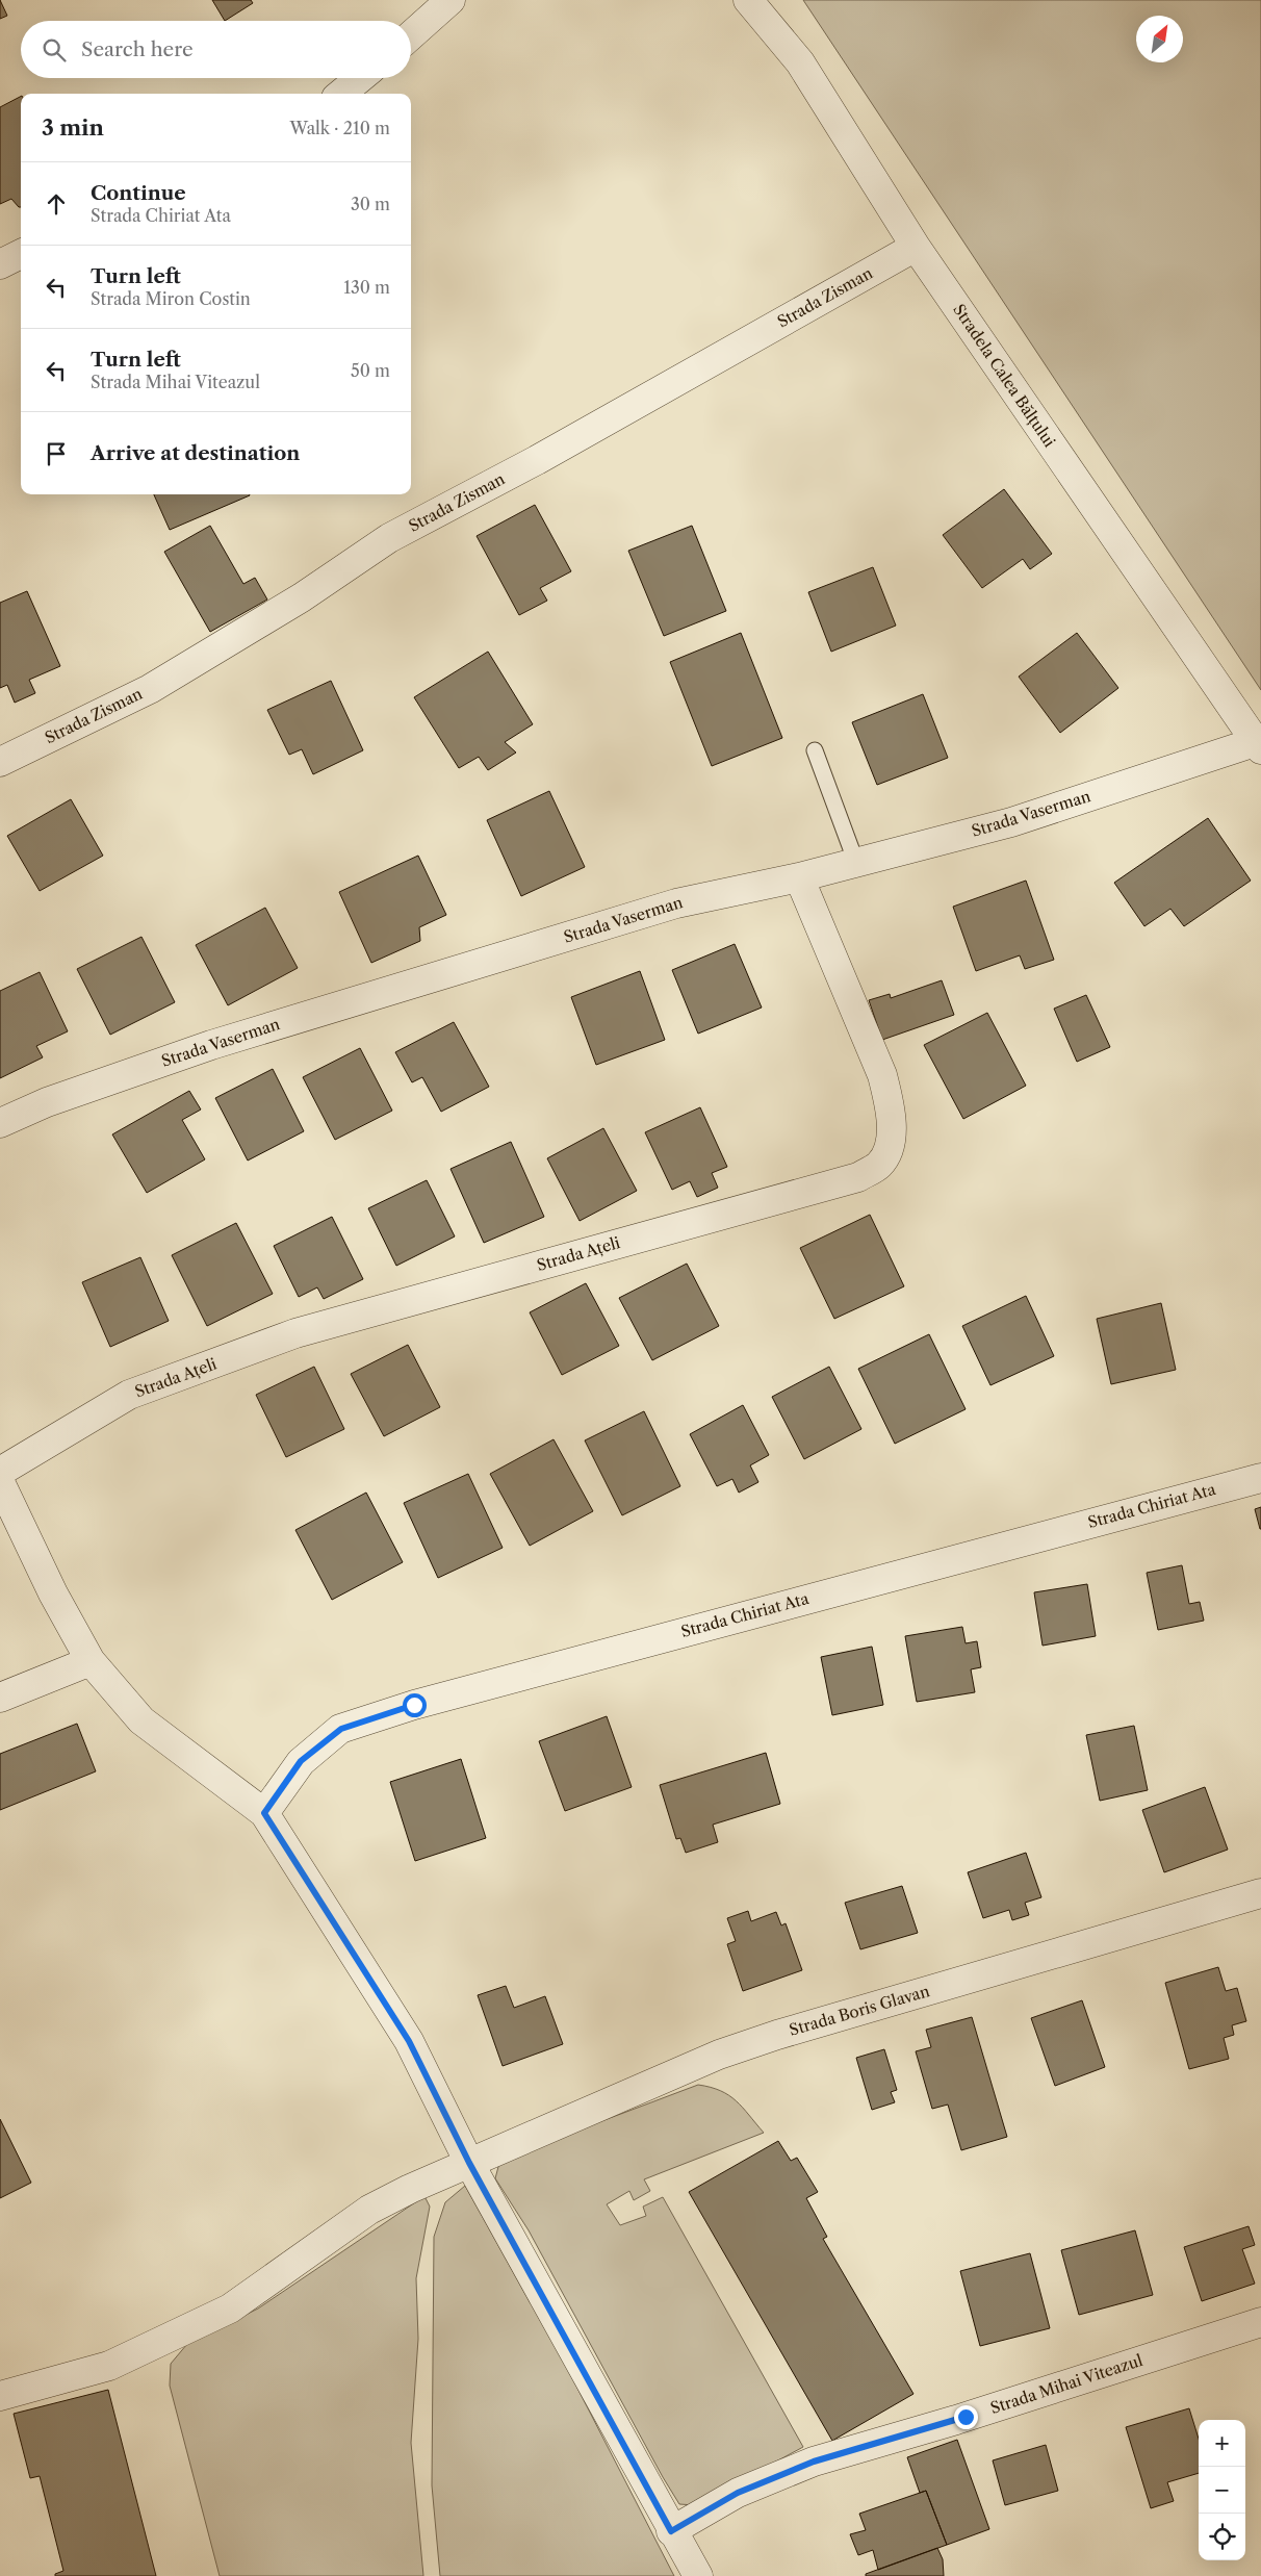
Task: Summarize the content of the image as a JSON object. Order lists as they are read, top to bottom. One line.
{"streets":{"street":["Strada Zisman","Stradela Calea Bălțului","Strada Vaserman","Strada Ațeli","Strada Chiriat Ata","Strada Boris Glavan","Strada Mihai Viteazul"]},"crossings":[["Strada Zisman","Stradela Calea Bălțului"],["Stradela Calea Bălțului","Strada Vaserman"],["Strada Vaserman","Strada Ațeli"]],"north":"top right","page":{"search":"Search here","heading":["3 min","Walk · 210 m"],"list":[["Continue","Strada Chiriat Ata","30 m"],["Turn left","Strada Miron Costin","130 m"],["Turn left","Strada Mihai Viteazul","50 m"],"Arrive at destination"],"map_buttons":["+","−"]}}
